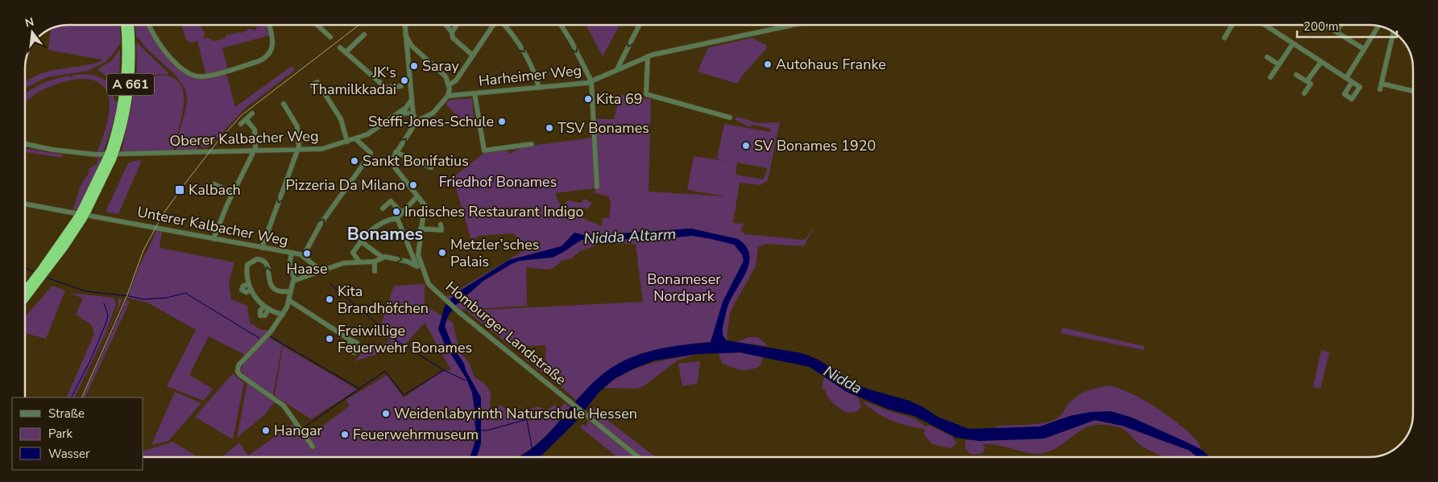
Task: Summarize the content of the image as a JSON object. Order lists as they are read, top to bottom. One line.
{"streets":{"highway":["A 661"],"street":["Harheimer Weg","Oberer Kalbacher Weg","Unterer Kalbacher Weg","Homburger Landstraße"]},"crossings":[["A 661","Oberer Kalbacher Weg"],["A 661","Unterer Kalbacher Weg"]],"districts":["Bonames"],"water":["Nidda Altarm","Nidda"],"parks":["Friedhof Bonames","Bonameser Nordpark"],"places":{"other":["Autohaus Franke","Saray","JK's Thamilkkadai","Kita 69","Steffi-Jones-Schule","TSV Bonames","SV Bonames 1920","Sankt Bonifatius","Pizzeria Da Milano","Indisches Restaurant Indigo","Metzler’sches Palais","Haase","Kita Brandhöfchen","Freiwillige Feuerwehr Bonames","Weidenlabyrinth Naturschule Hessen","Hangar","Feuerwehrmuseum"],"transit":["Kalbach"]},"legend":["Straße","Park","Wasser"],"scale_bar":"200 m","north":"top"}
